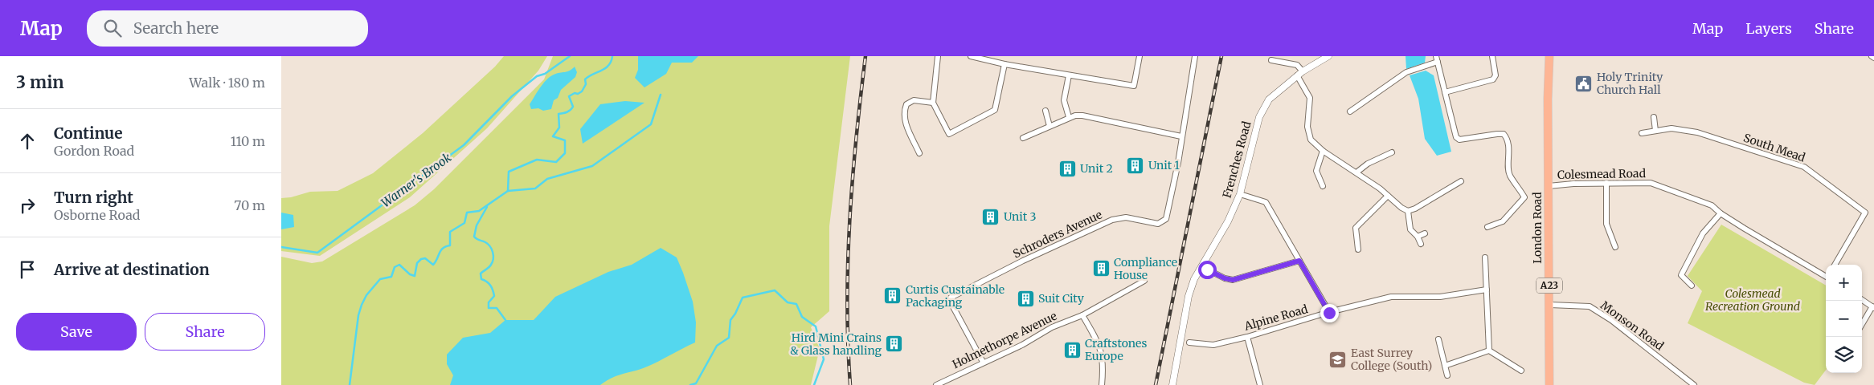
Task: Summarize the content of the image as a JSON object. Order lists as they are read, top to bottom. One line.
{"streets":{"main road":["London Road","A23"],"street":["South Mead","Frenches Road","Colesmead Road","Schroders Avenue","Alpine Road","Monson Road","Holmethorpe Avenue"]},"crossings":[["Colesmead Road","London Road"],["London Road","Monson Road"],["Schroders Avenue","Holmethorpe Avenue"]],"water":["Warner's Brook"],"parks":["Colesmead Recreation Ground"],"places":{"public building":["Holy Trinity Church Hall"],"building":["Unit 1","Unit 2","Unit 3","Compliance House","Curtis Custainable Packaging","Suit City","Hird Mini Crains & Glass handling","Craftstones Europe"],"school or university":["East Surrey College (South)"]},"page":{"header":"Map","search":"Search here","nav":["Map","Layers","Share"],"heading":["3 min","Walk · 180 m"],"list":[["Continue","Gordon Road","110 m"],["Turn right","Osborne Road","70 m"],"Arrive at destination"],"map_buttons":["+","−"],"buttons":["Save","Share"]}}
